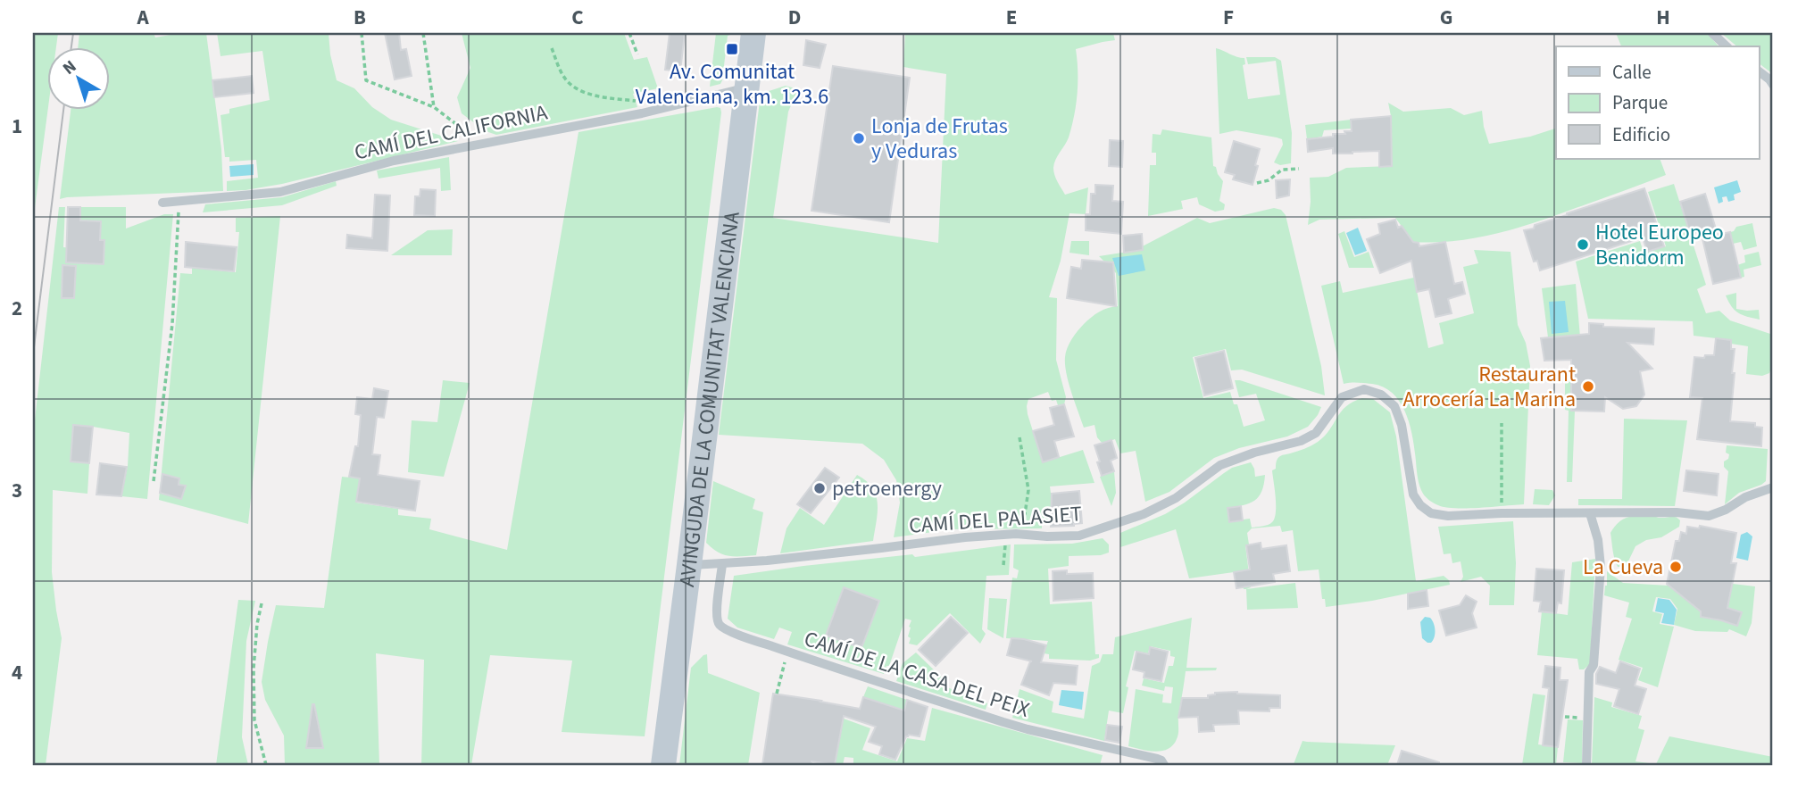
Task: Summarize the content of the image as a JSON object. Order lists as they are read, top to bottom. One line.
{"streets":{"main road":["AVINGUDA DE LA COMUNITAT VALENCIANA"],"lane":["CAMÍ DEL CALIFORNIA","CAMÍ DEL PALASIET","CAMÍ DE LA CASA DEL PEIX"]},"crossings":[["CAMÍ DEL CALIFORNIA","AVINGUDA DE LA COMUNITAT VALENCIANA"],["AVINGUDA DE LA COMUNITAT VALENCIANA","CAMÍ DEL PALASIET"],["CAMÍ DEL PALASIET","CAMÍ DE LA CASA DEL PEIX"]],"places":{"transit":["Av. Comunitat Valenciana, km. 123.6"],"other":["Lonja de Frutas y Veduras","Hotel Europeo Benidorm","Restaurant Arrocería La Marina","petroenergy","La Cueva"]},"legend":["Calle","Parque","Edificio"],"north":"top left","grid":{"columns":["A","B","C","D","E","F","G","H"],"rows":["1","2","3","4"]}}
